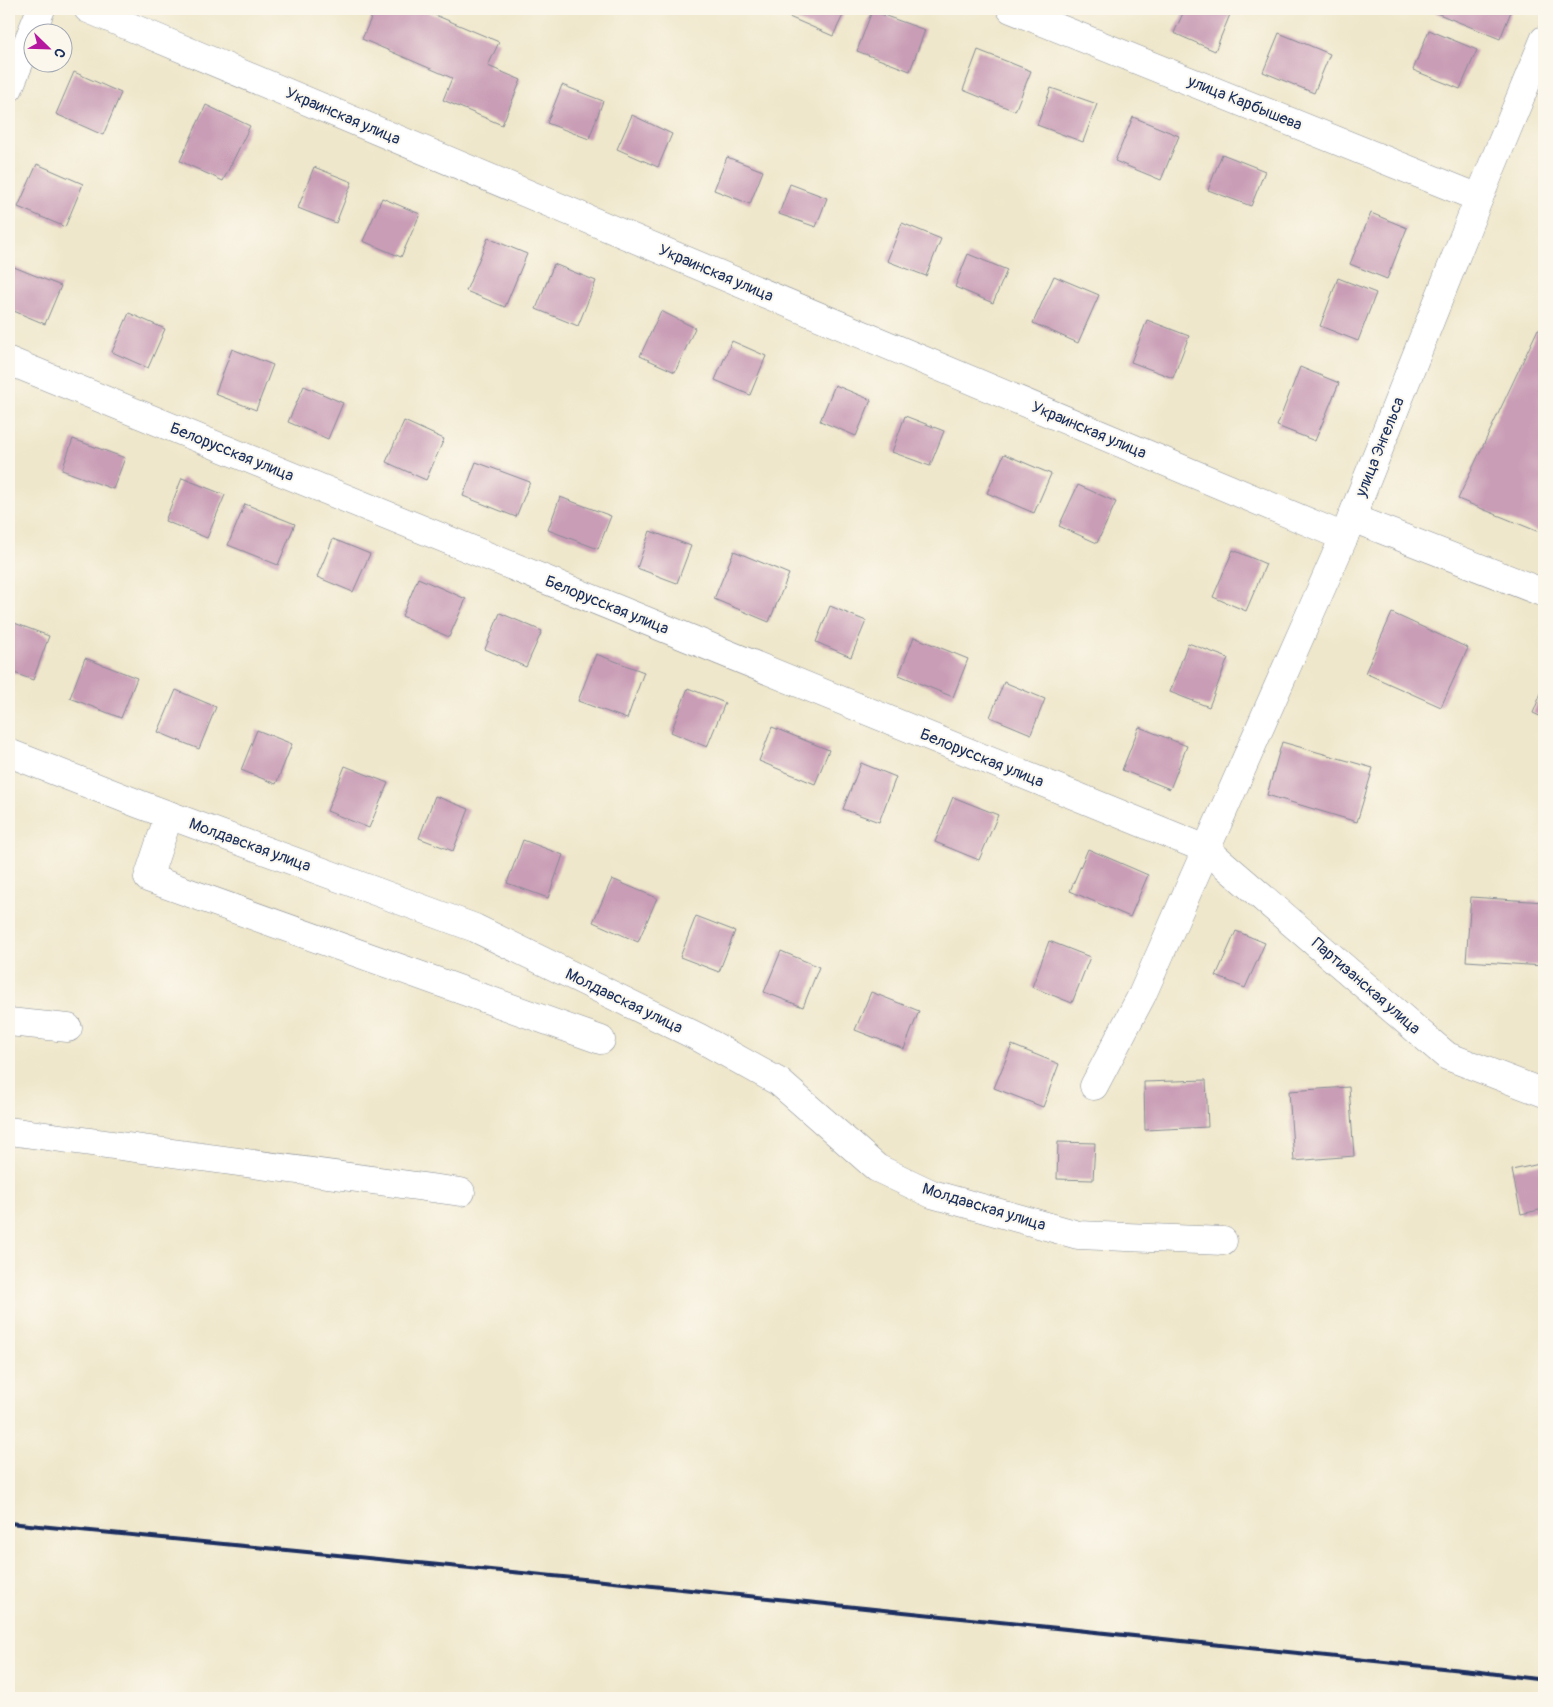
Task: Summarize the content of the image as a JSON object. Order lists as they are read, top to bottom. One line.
{"streets":{"street":["улица Карбышева","Украинская улица","улица Энгельса","Белорусская улица","Молдавская улица","Партизанская улица"]},"crossings":[["улица Карбышева","улица Энгельса"],["Украинская улица","улица Энгельса"],["улица Энгельса","Белорусская улица"],["улица Энгельса","Партизанская улица"],["Белорусская улица","Партизанская улица"]],"north":"bottom right"}
